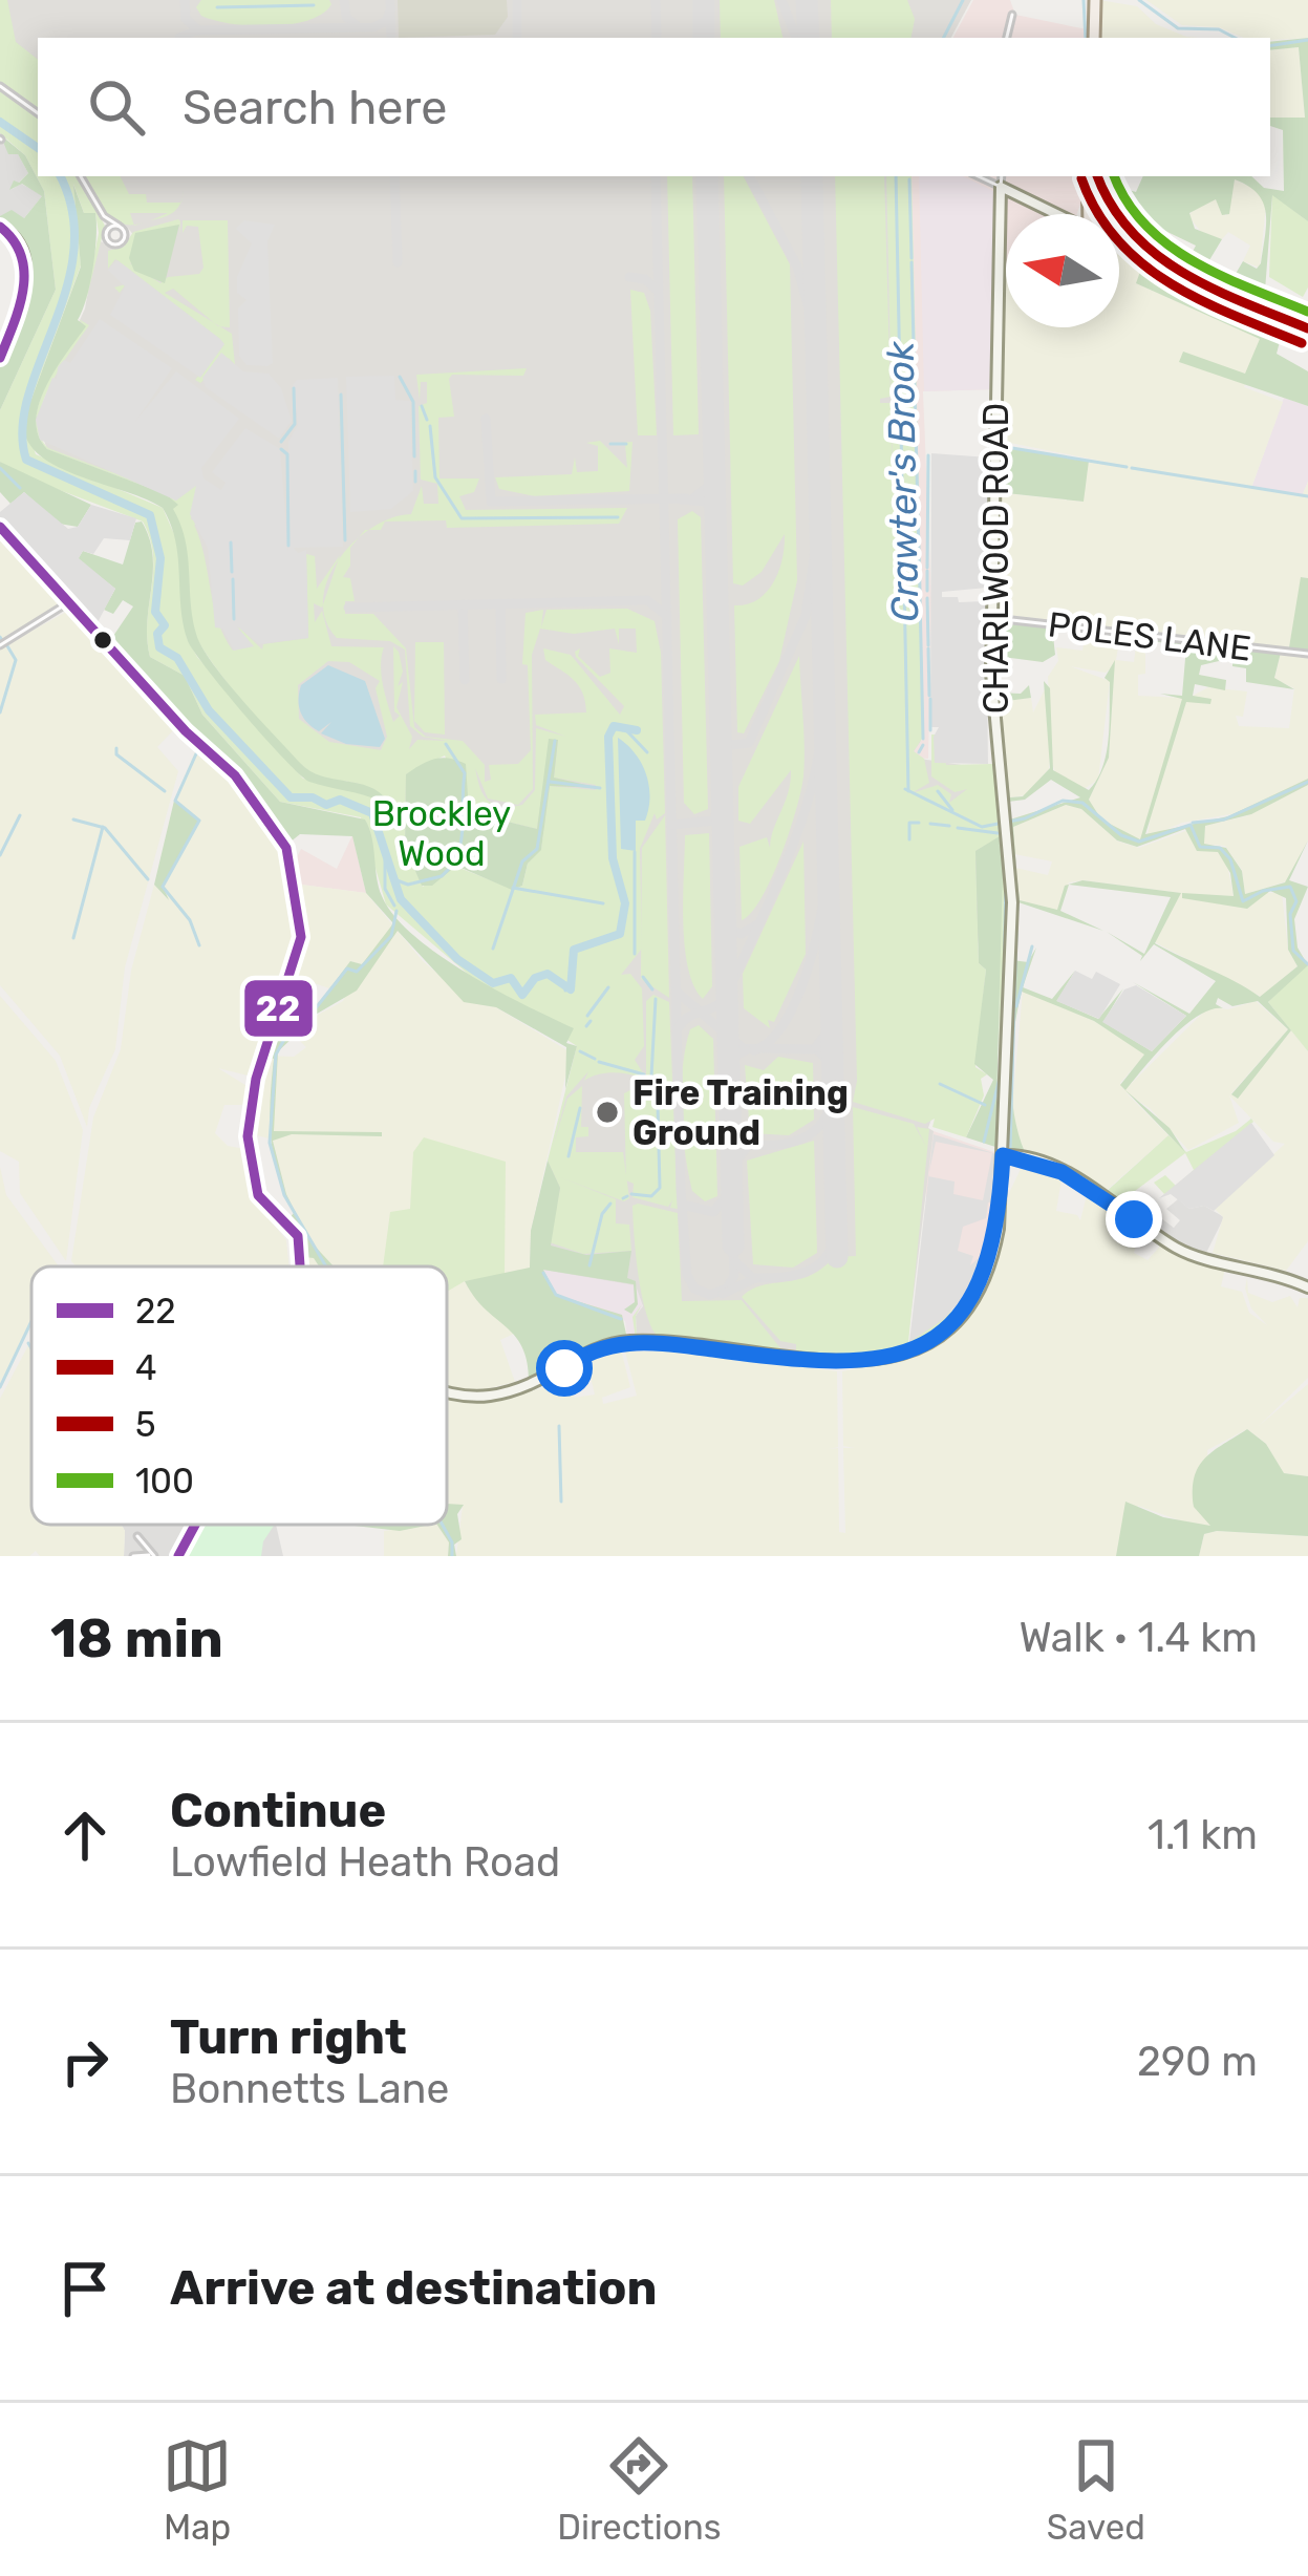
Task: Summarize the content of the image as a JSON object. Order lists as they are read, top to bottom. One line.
{"streets":{"street":["CHARLWOOD ROAD","POLES LANE"]},"crossings":[["CHARLWOOD ROAD","POLES LANE"]],"water":["Crawter's Brook"],"parks":["Brockley Wood"],"places":["Fire Training Ground"],"lines":["transit line 4","transit line 100","transit line 5","transit line 22"],"legend":["22","4","5","100"],"north":"left","page":{"search":"Search here","heading":["18 min","Walk · 1.4 km"],"list":[["Continue","Lowfield Heath Road","1.1 km"],["Turn right","Bonnetts Lane","290 m"],"Arrive at destination"],"nav":["Map","Directions","Saved"]}}
